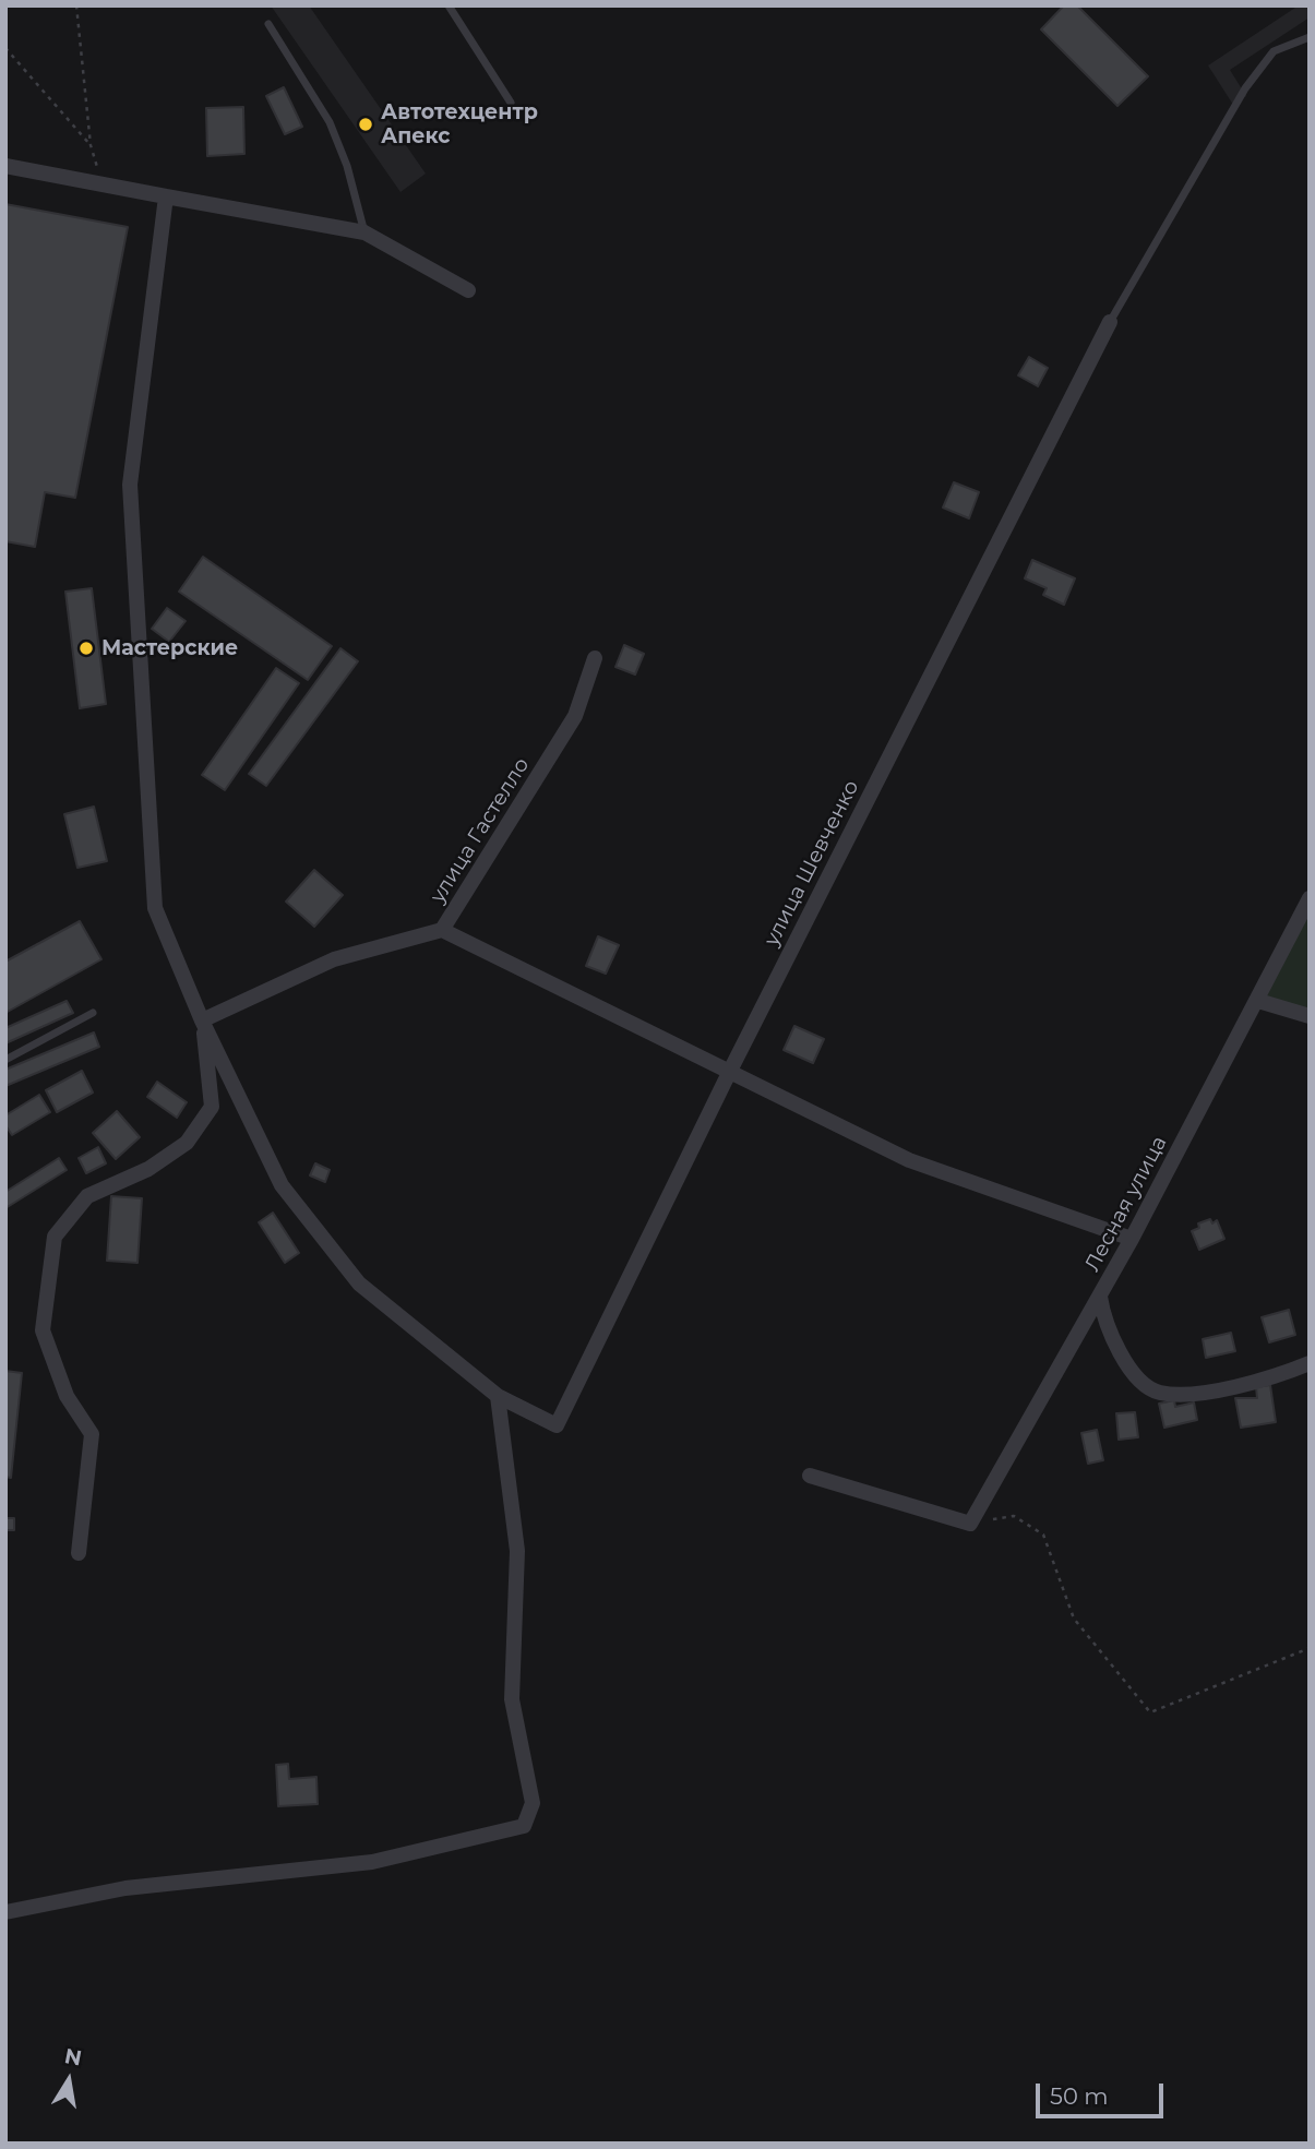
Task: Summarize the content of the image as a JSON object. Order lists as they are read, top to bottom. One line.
{"streets":{"street":["улица Гастелло","улица Шевченко","Лесная улица"]},"places":["Автотехцентр Апекс","Мастерские"],"scale_bar":"50 m","north":"top"}
